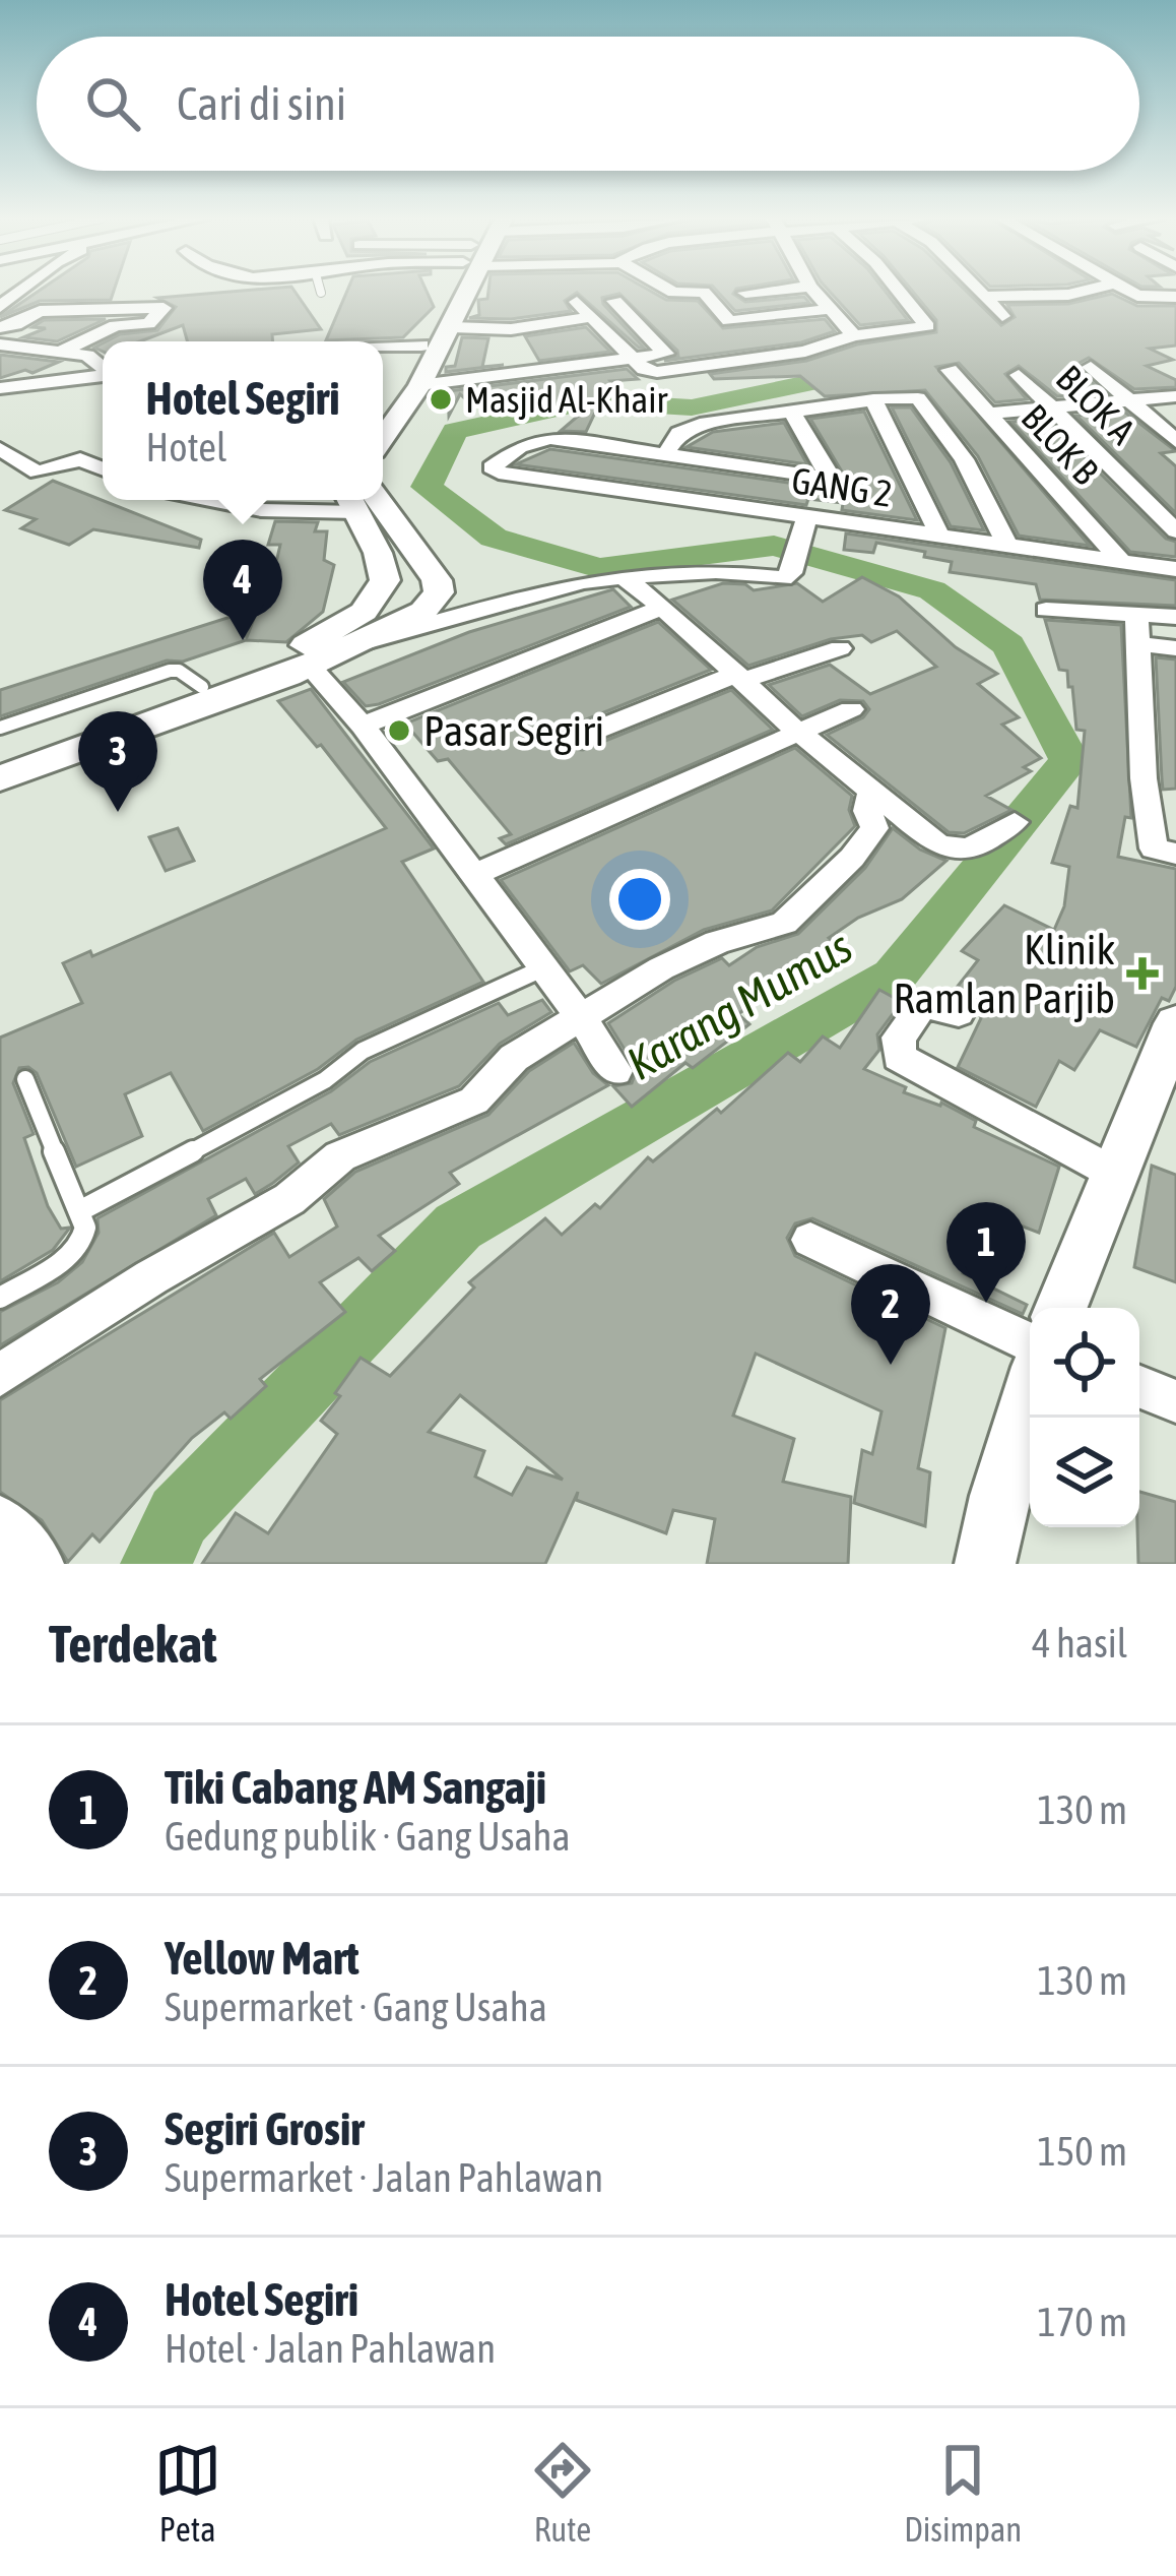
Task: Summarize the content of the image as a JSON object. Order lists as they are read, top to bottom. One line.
{"streets":{"street":["BLOK A","BLOK B","GANG 2"]},"crossings":[["BLOK B","GANG 2"]],"water":["Karang Mumus"],"places":{"other":["Masjid Al-Khair","Pasar Segiri"],"health":["Klinik Ramlan Parjib"]},"page":{"search":"Cari di sini","popup":["Hotel Segiri","Hotel"],"pins":["4","3","1","2"],"heading":["Terdekat","4 hasil"],"list":[{"mark":"1","name":"Tiki Cabang AM Sangaji","note":"Gedung publik · Gang Usaha","value":"130 m"},{"mark":"2","name":"Yellow Mart","note":"Supermarket · Gang Usaha","value":"130 m"},{"mark":"3","name":"Segiri Grosir","note":"Supermarket · Jalan Pahlawan","value":"150 m"},{"mark":"4","name":"Hotel Segiri","note":"Hotel · Jalan Pahlawan","value":"170 m"}],"nav":["Peta","Rute","Disimpan"]}}
